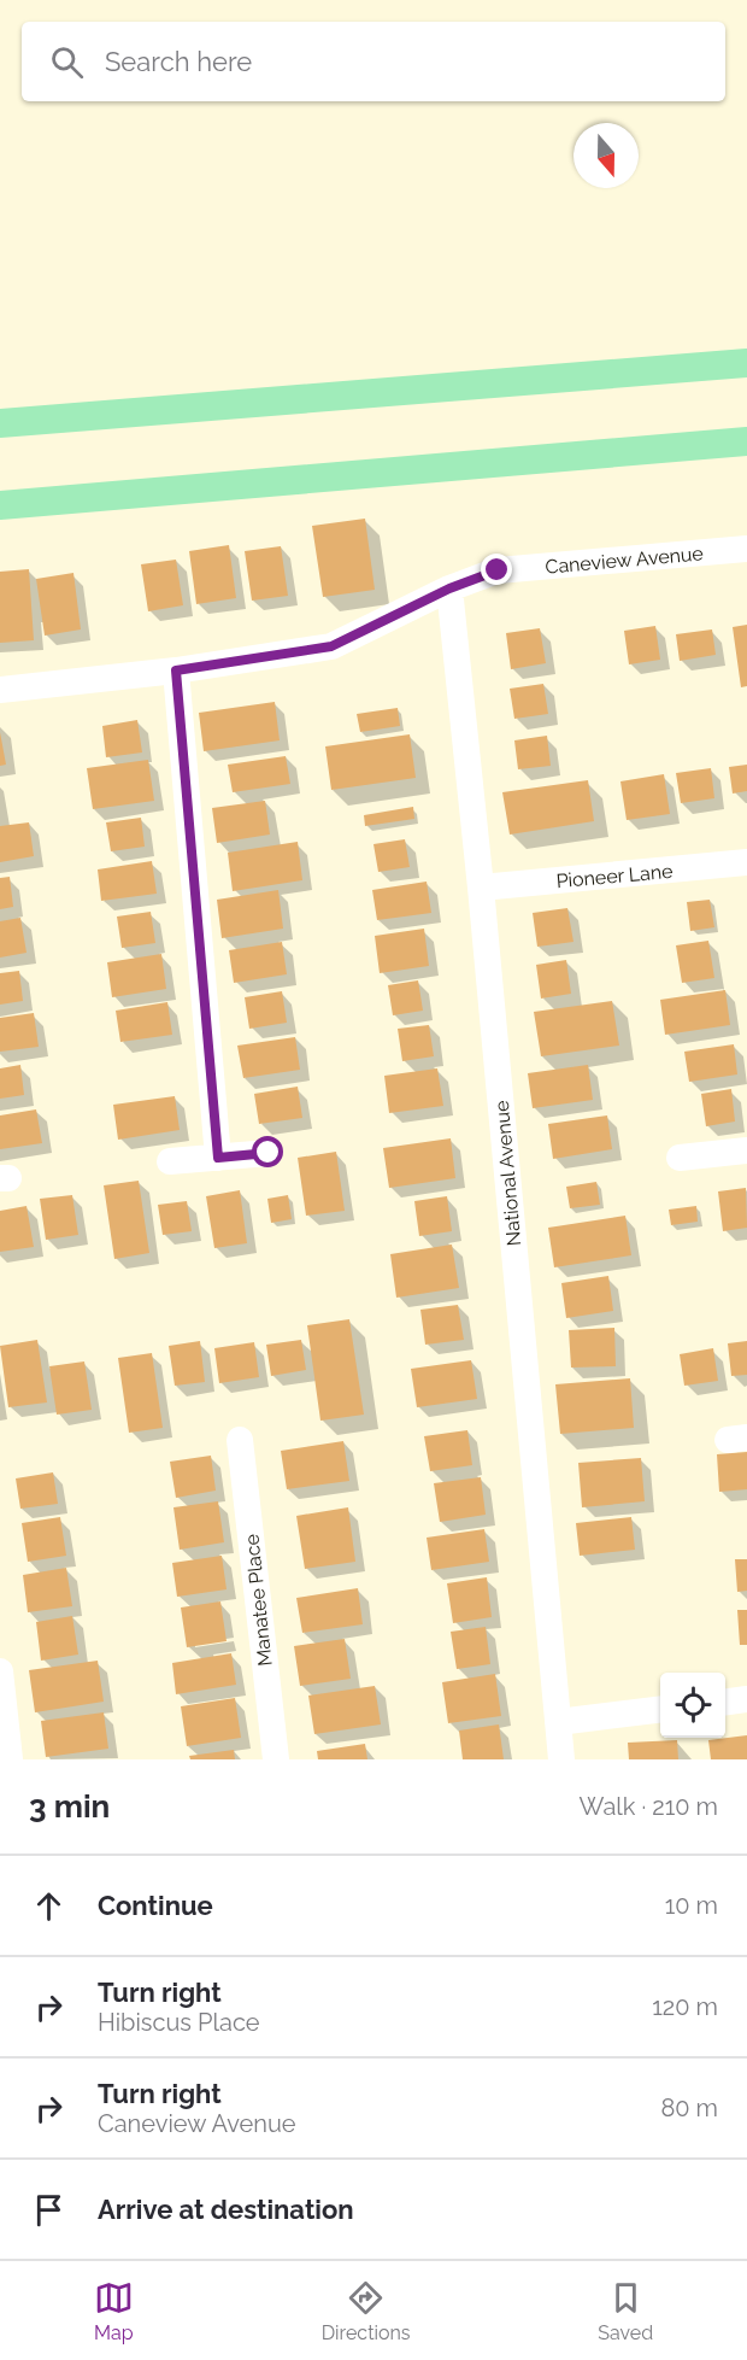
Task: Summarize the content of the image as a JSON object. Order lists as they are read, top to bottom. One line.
{"streets":{"street":["Caneview Avenue","Pioneer Lane","National Avenue","Manatee Place"]},"crossings":[["Caneview Avenue","National Avenue"],["Pioneer Lane","National Avenue"]],"north":"bottom","page":{"search":"Search here","heading":["3 min","Walk · 210 m"],"list":[["Continue","10 m"],["Turn right","Hibiscus Place","120 m"],["Turn right","Caneview Avenue","80 m"],"Arrive at destination"],"nav":["Map","Directions","Saved"]}}
